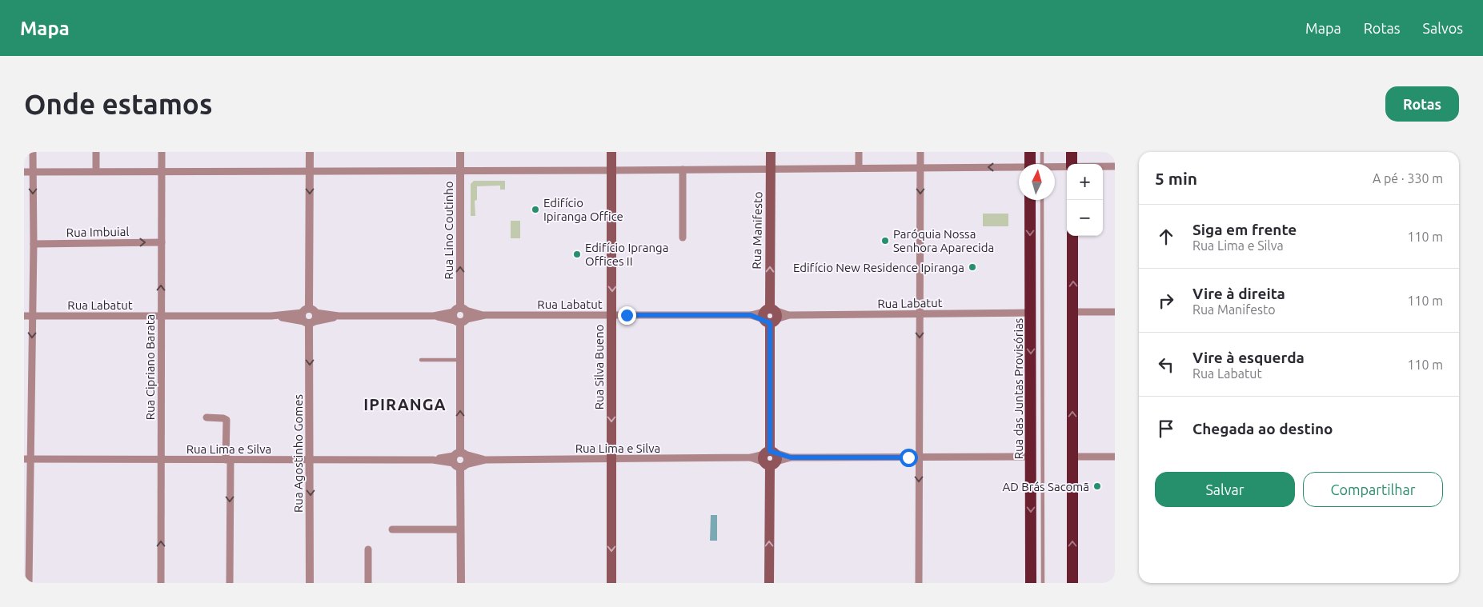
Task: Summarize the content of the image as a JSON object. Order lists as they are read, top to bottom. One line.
{"streets":{"highway":["Rua das Juntas Provisórias"],"main road":["Rua Manifesto","Rua Silva Bueno"],"street":["Rua Lino Coutinho","Rua Imbuial","Rua Labatut","Rua Cipriano Barata","Rua Lima e Silva","Rua Agostinho Gomes"]},"crossings":[["Rua Lino Coutinho","Rua Labatut"],["Rua Lino Coutinho","Rua Lima e Silva"],["Rua Manifesto","Rua Labatut"],["Rua Manifesto","Rua Lima e Silva"],["Rua Imbuial","Rua Cipriano Barata"],["Rua Labatut","Rua Cipriano Barata"],["Rua Labatut","Rua Silva Bueno"],["Rua Labatut","Rua das Juntas Provisórias"],["Rua Labatut","Rua Agostinho Gomes"],["Rua Cipriano Barata","Rua Lima e Silva"],["Rua Silva Bueno","Rua Lima e Silva"],["Rua das Juntas Provisórias","Rua Lima e Silva"],["Rua Lima e Silva","Rua Agostinho Gomes"]],"one_way":["Rua Lino Coutinho","Rua Manifesto","Rua Imbuial","Rua Cipriano Barata","Rua Silva Bueno","Rua Agostinho Gomes"],"districts":["IPIRANGA"],"places":["Edifício Ipiranga Office","Paróquia Nossa Senhora Aparecida","Edifício Ipranga Offices II","Edifício New Residence Ipiranga","AD Brás Sacomã"],"north":"top","page":{"header":"Mapa","nav":["Mapa","Rotas","Salvos"],"buttons":["Rotas",["Salvar","Compartilhar"]],"title":"Onde estamos","heading":["5 min","A pé · 330 m"],"map_buttons":["+","−"],"list":[["Siga em frente","Rua Lima e Silva","110 m"],["Vire à direita","Rua Manifesto","110 m"],["Vire à esquerda","Rua Labatut","110 m"],"Chegada ao destino"]}}
